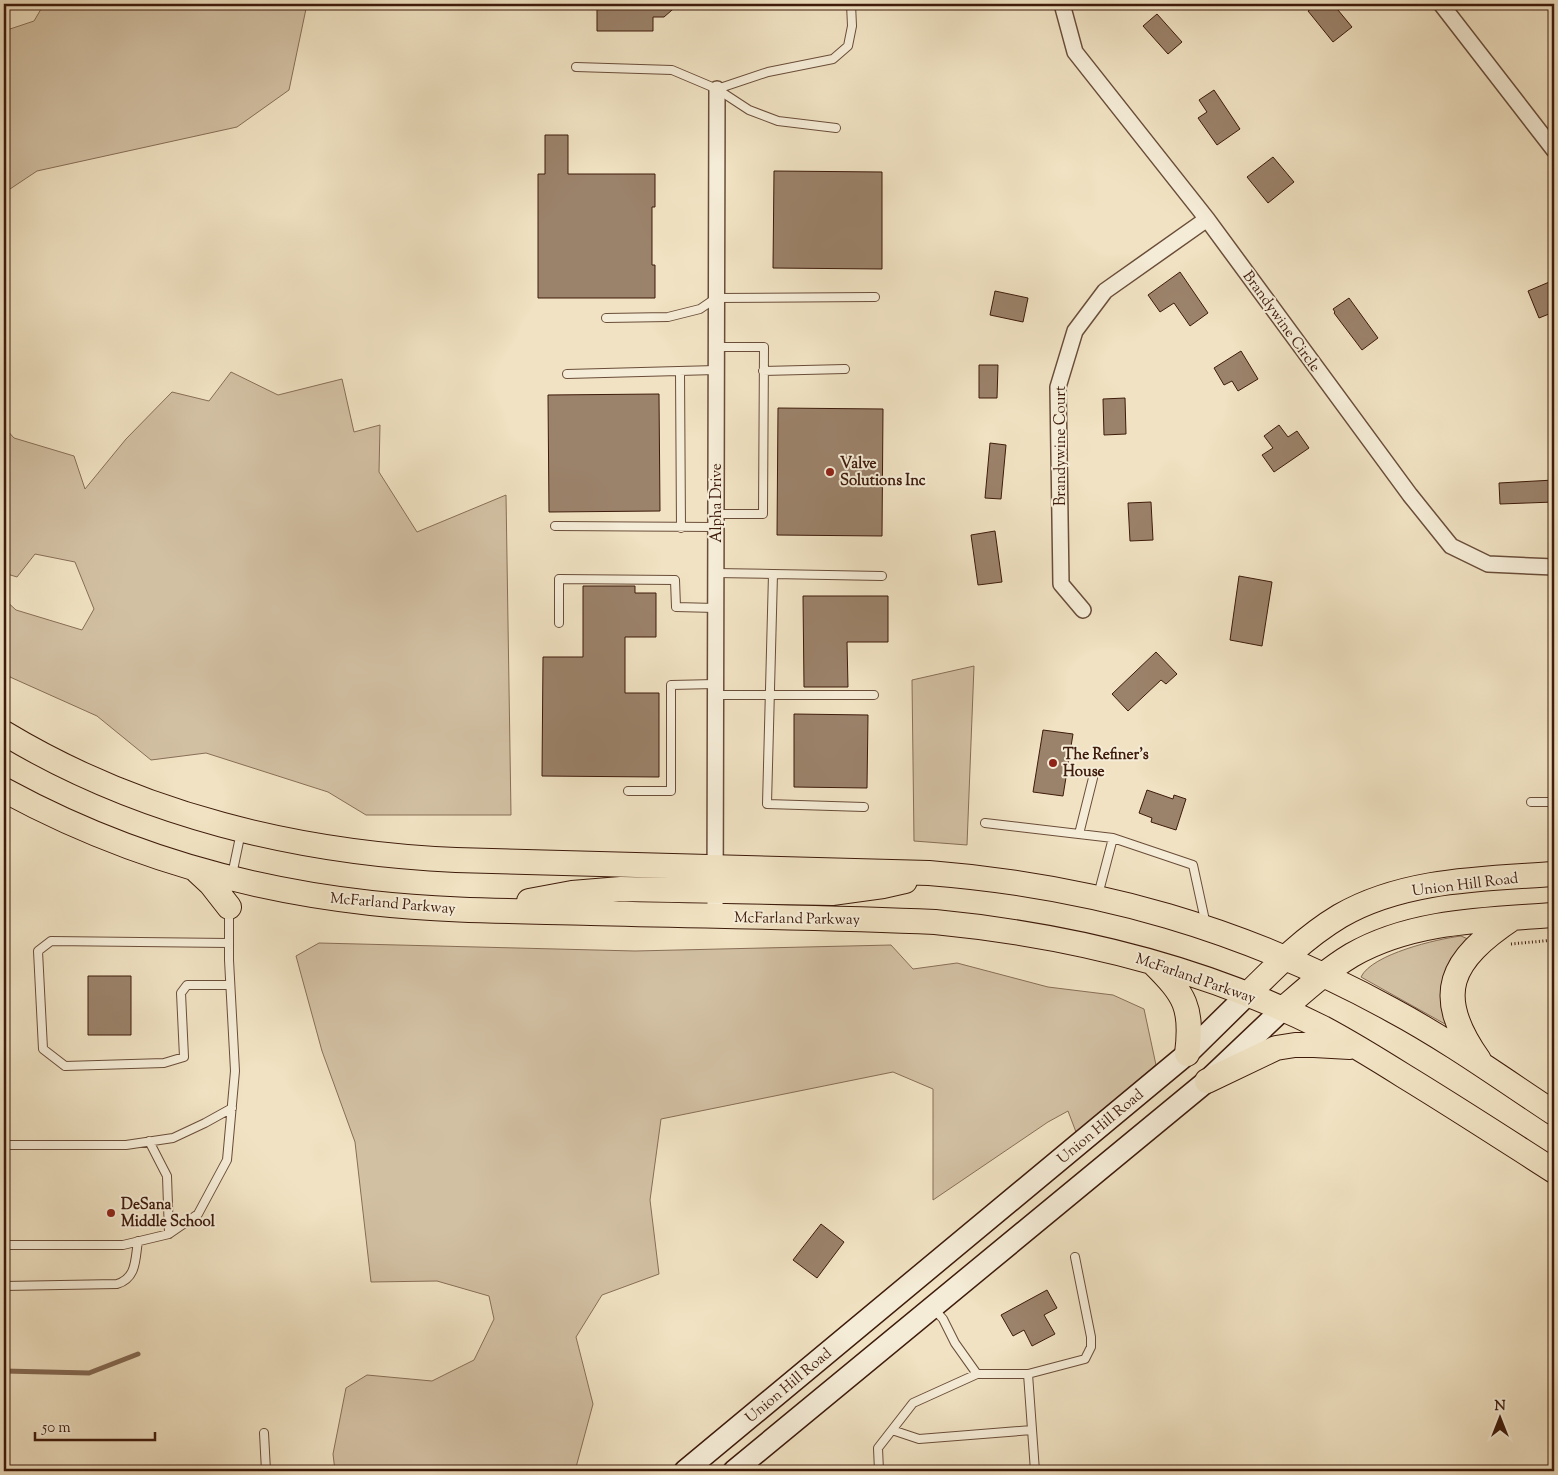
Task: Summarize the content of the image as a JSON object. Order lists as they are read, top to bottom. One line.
{"streets":{"main road":["Union Hill Road","McFarland Parkway"],"street":["Brandywine Circle","Brandywine Court","Alpha Drive"]},"crossings":[["Brandywine Circle","Brandywine Court"],["Alpha Drive","McFarland Parkway"],["Union Hill Road","McFarland Parkway"]],"places":["Valve Solutions Inc","The Refiner's House","DeSana Middle School"],"scale_bar":"50 m","north":"top"}
